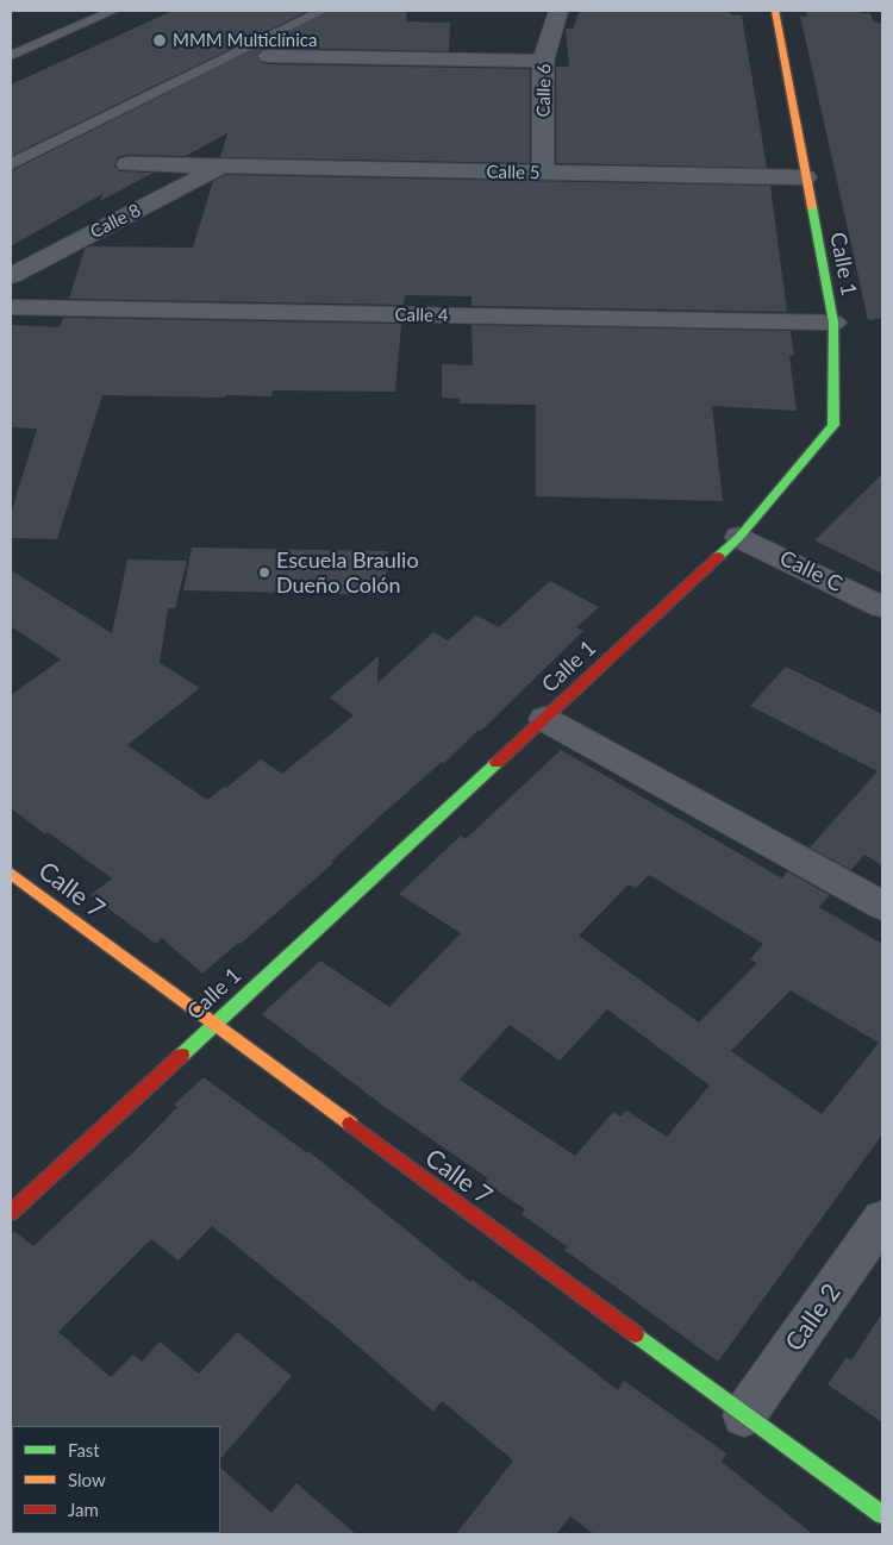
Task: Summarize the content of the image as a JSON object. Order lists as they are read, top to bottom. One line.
{"streets":{"street":["Calle 6","Calle 5","Calle 8","Calle 1","Calle 4","Calle C","Calle 7","Calle 2"]},"crossings":[["Calle 6","Calle 5"],["Calle 5","Calle 8"],["Calle 5","Calle 1"],["Calle 1","Calle 4"],["Calle 1","Calle C"],["Calle 1","Calle 7"],["Calle 7","Calle 2"]],"places":["MMM Multiclínica","Escuela Braulio Dueño Colón"],"legend":["Fast","Slow","Jam"]}
